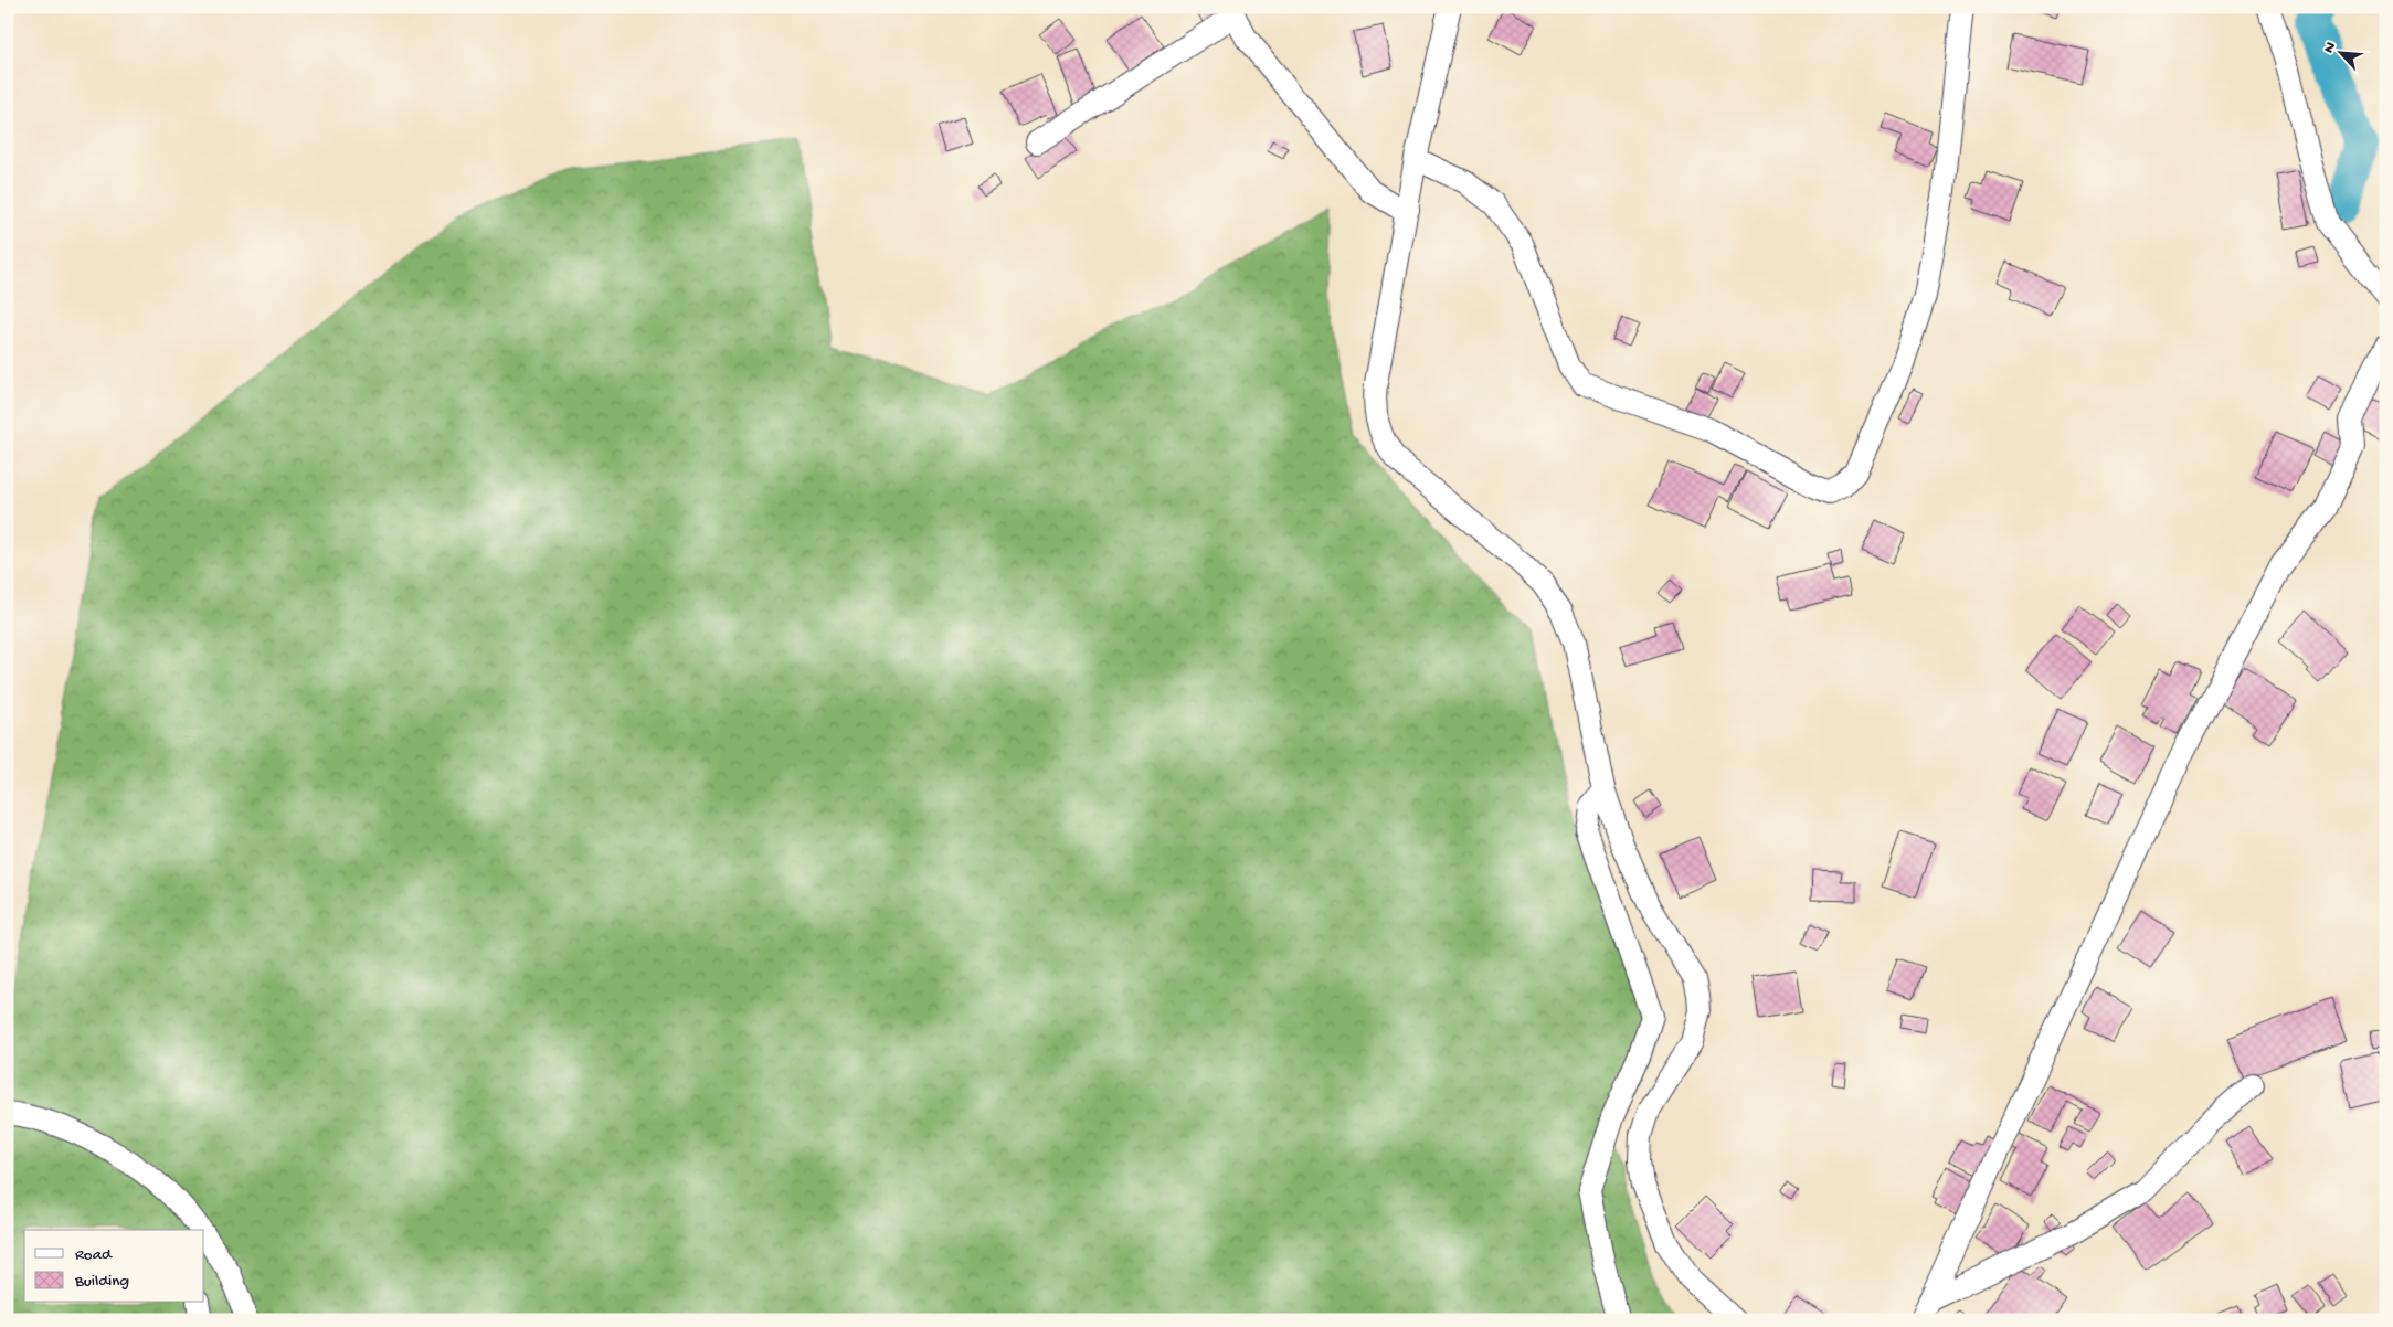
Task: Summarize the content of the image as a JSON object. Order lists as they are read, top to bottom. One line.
{"legend":["Road","Building"],"north":"top left"}
